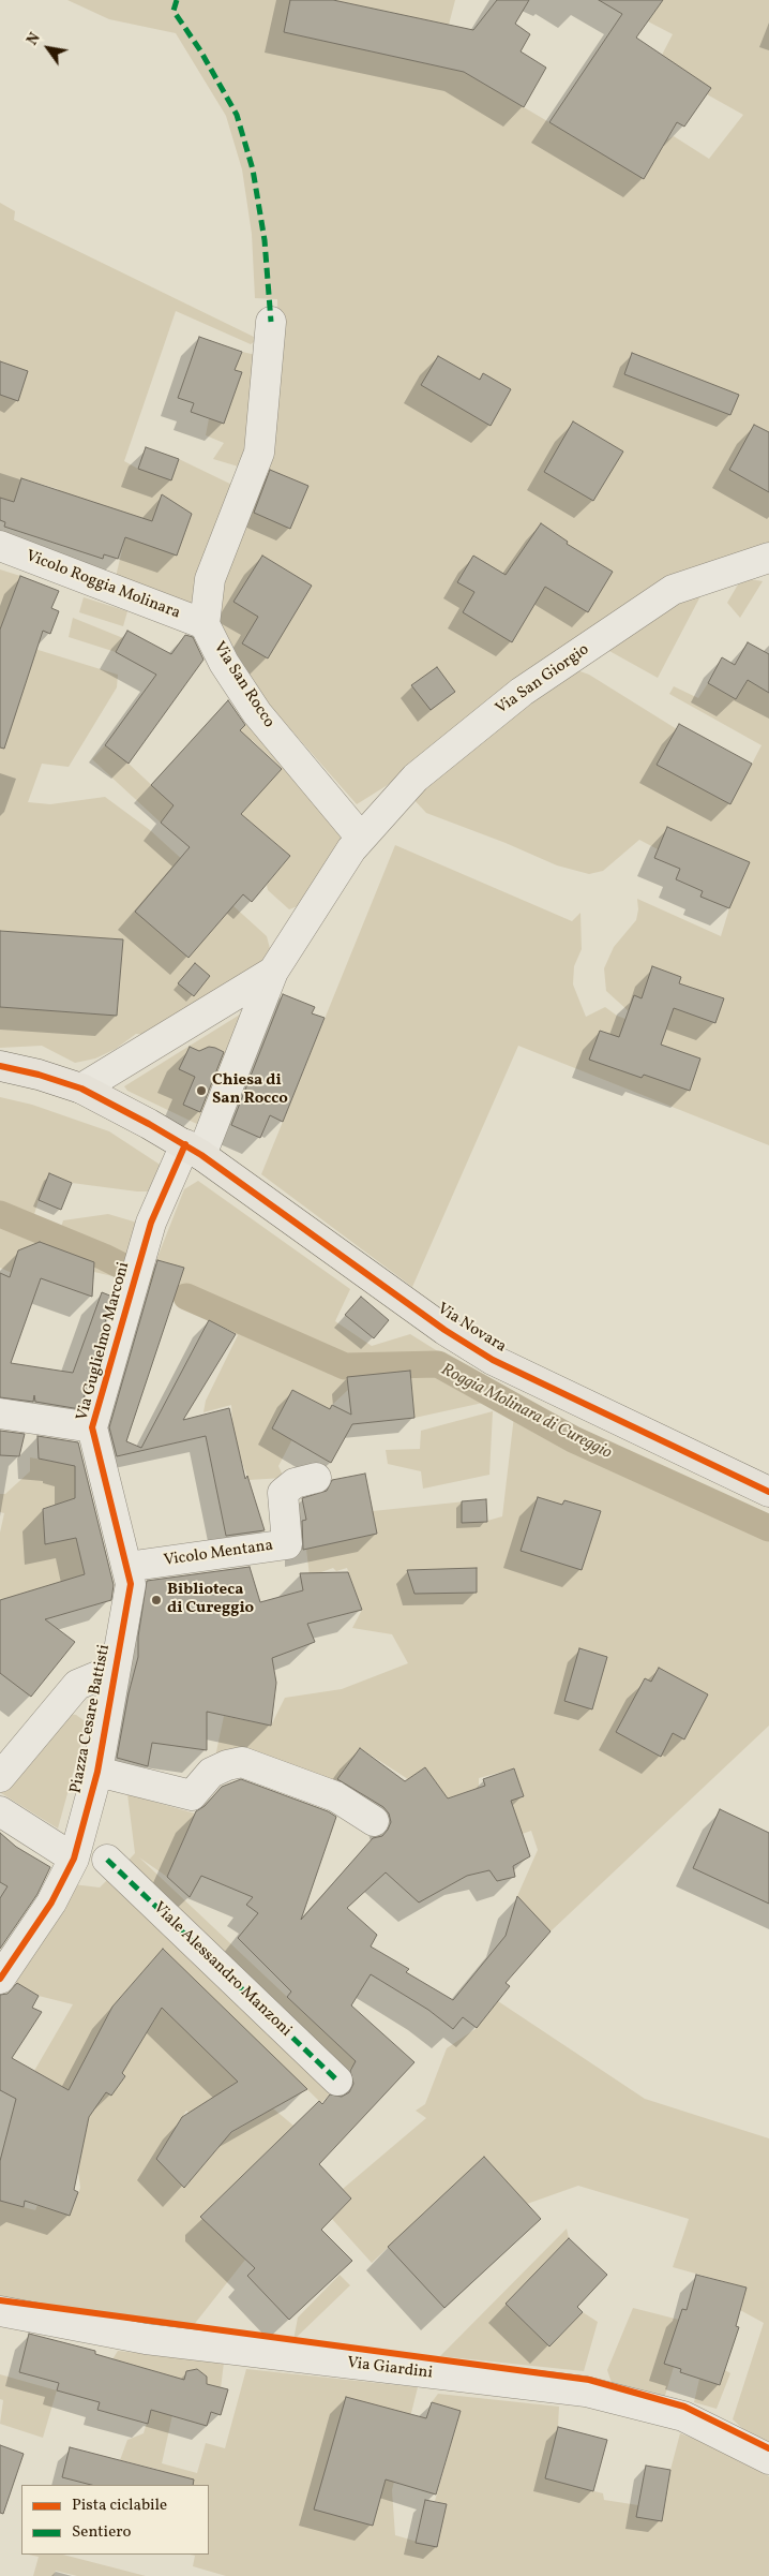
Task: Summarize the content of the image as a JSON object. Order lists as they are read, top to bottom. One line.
{"streets":{"main road":["Via Novara"],"street":["Vicolo Roggia Molinara","Via San Giorgio","Via San Rocco","Via Guglielmo Marconi","Vicolo Mentana","Piazza Cesare Battisti","Viale Alessandro Manzoni","Via Giardini"]},"crossings":[["Vicolo Roggia Molinara","Via San Rocco"],["Via San Giorgio","Via San Rocco"],["Via Novara","Via Guglielmo Marconi"],["Via Guglielmo Marconi","Vicolo Mentana"],["Via Guglielmo Marconi","Piazza Cesare Battisti"],["Vicolo Mentana","Piazza Cesare Battisti"]],"water":["Roggia Molinara di Cureggio"],"places":["Chiesa di San Rocco","Biblioteca di Cureggio"],"legend":["Pista ciclabile","Sentiero"],"north":"top left"}
